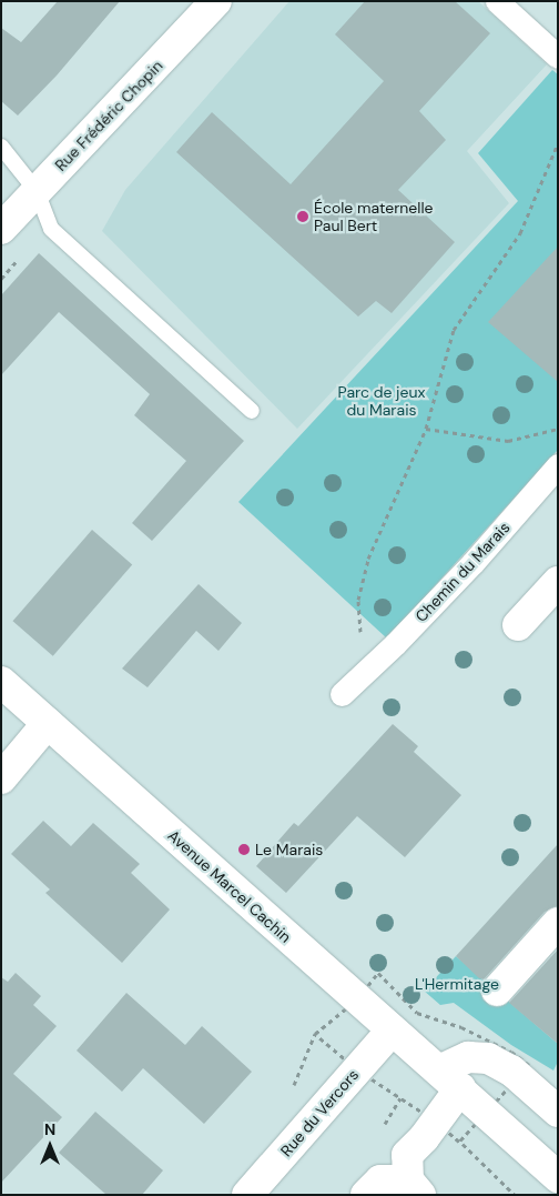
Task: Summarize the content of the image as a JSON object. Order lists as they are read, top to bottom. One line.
{"streets":{"street":["Rue Frédéric Chopin","Chemin du Marais","Avenue Marcel Cachin","Rue du Vercors"]},"crossings":[["Avenue Marcel Cachin","Rue du Vercors"]],"parks":["Parc de jeux du Marais","L'Hermitage"],"places":["École maternelle Paul Bert","Le Marais"],"north":"top"}
